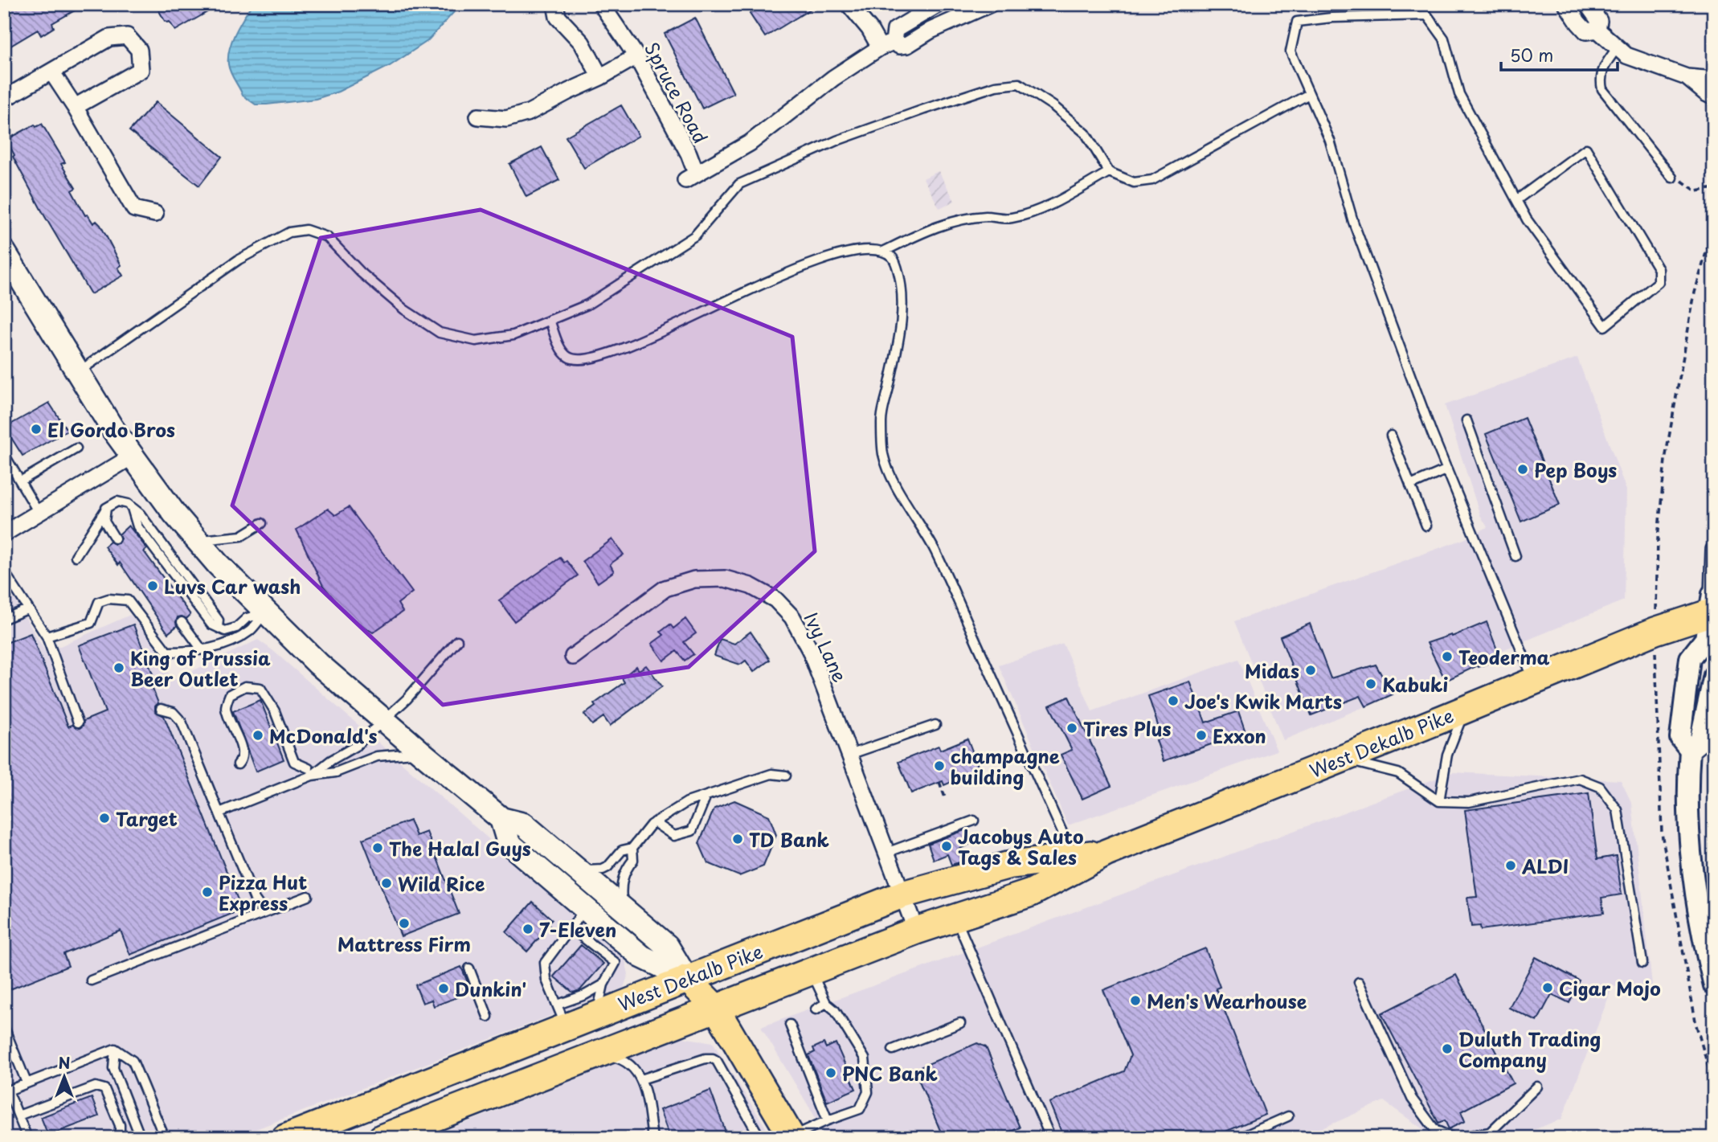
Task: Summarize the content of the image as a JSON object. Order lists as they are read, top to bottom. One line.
{"streets":{"highway":["West Dekalb Pike"],"street":["Spruce Road","Ivy Lane"]},"crossings":[["Ivy Lane","West Dekalb Pike"]],"places":["El Gordo Bros","Pep Boys","Luvs Car wash","Teoderma","King of Prussia Beer Outlet","Midas","Kabuki","Joe's Kwik Marts","Tires Plus","McDonald's","Exxon","champagne building","Target","TD Bank","Jacobys Auto Tags & Sales","The Halal Guys","ALDI","Wild Rice","Pizza Hut Express","Mattress Firm","7-Eleven","Cigar Mojo","Dunkin'","Men's Wearhouse","Duluth Trading Company","PNC Bank"],"scale_bar":"50 m","north":"top"}
